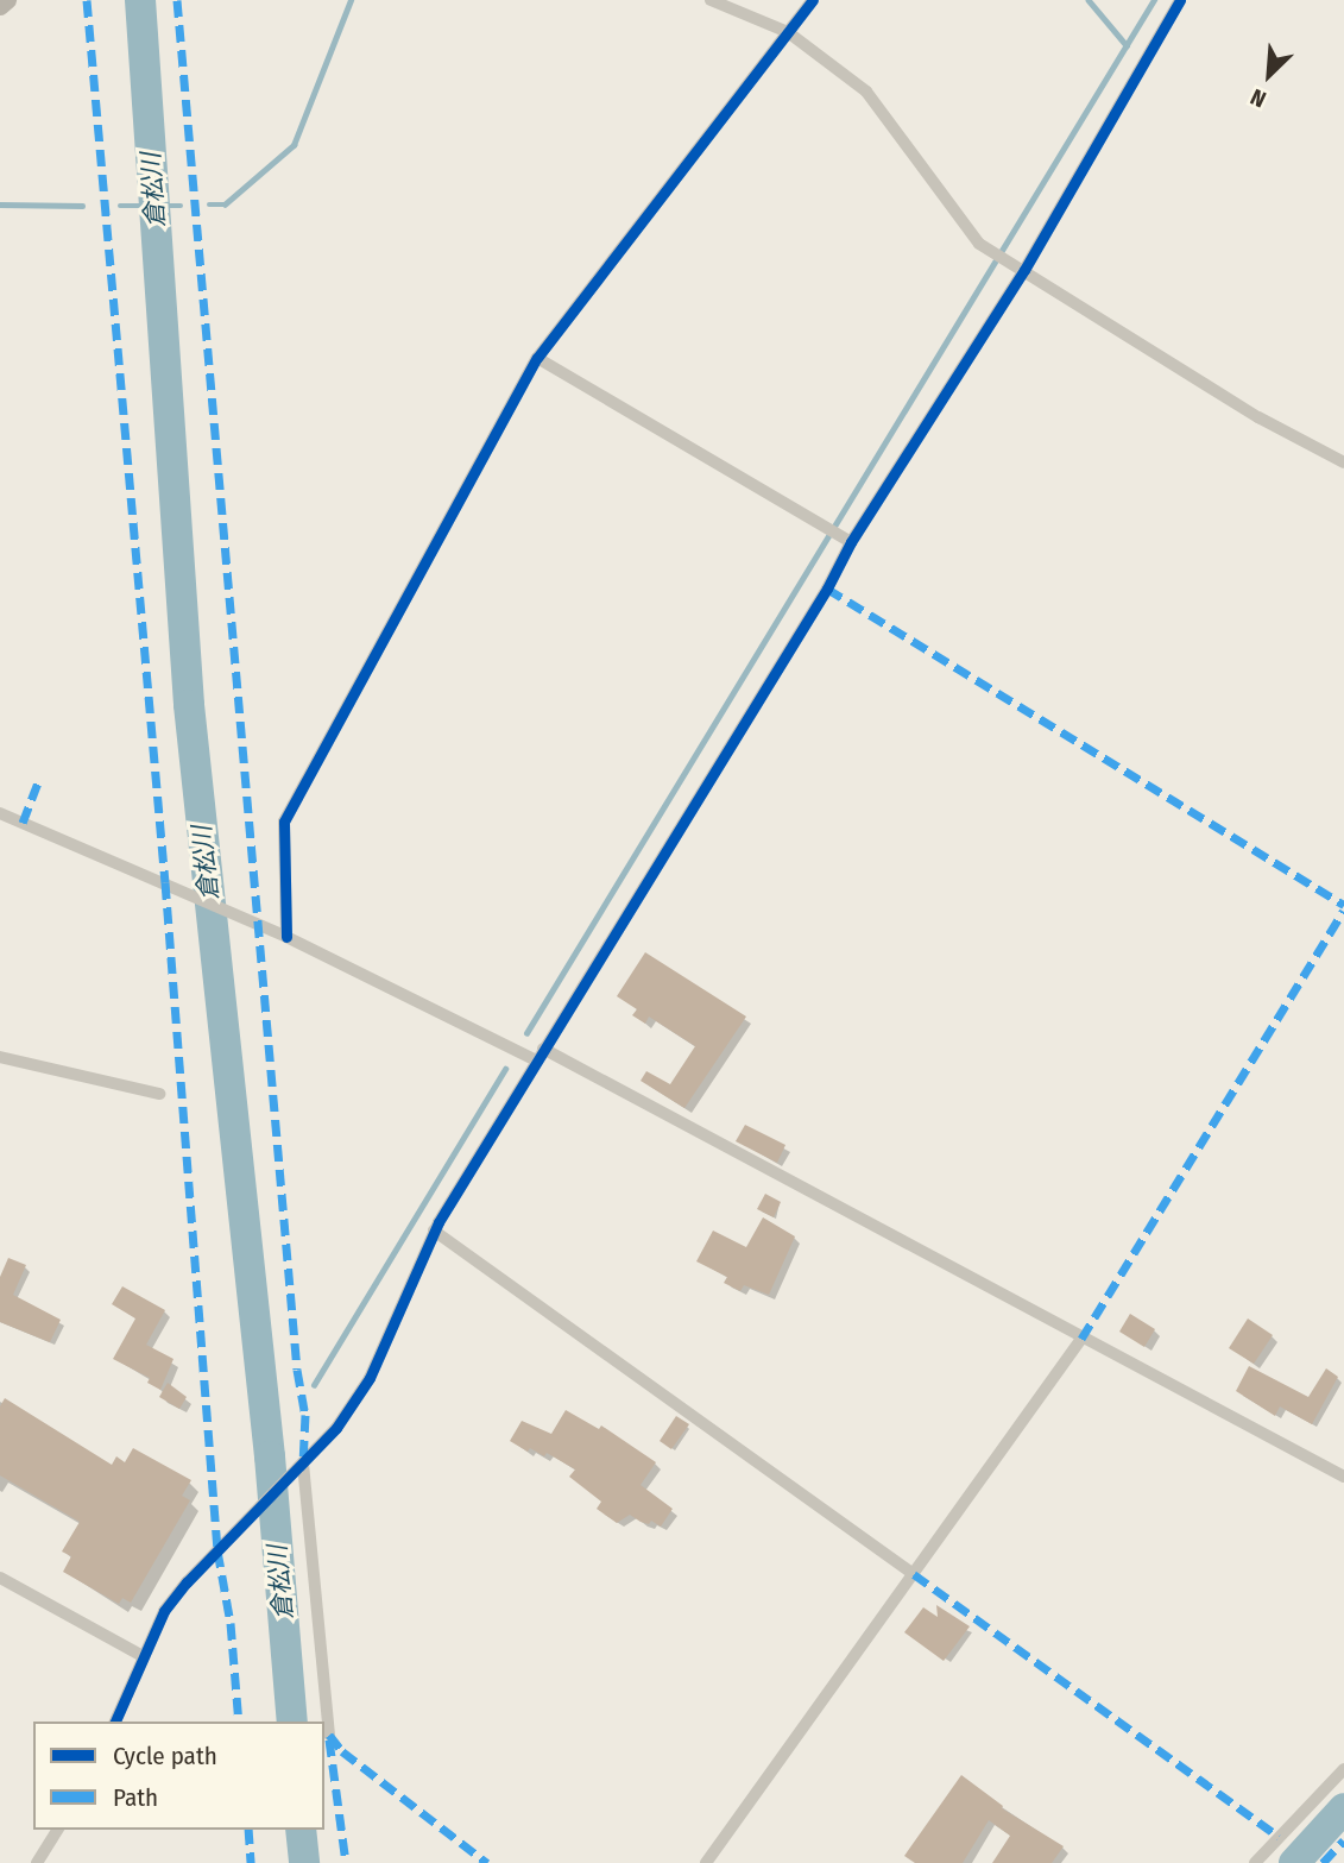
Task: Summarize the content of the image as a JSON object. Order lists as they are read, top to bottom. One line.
{"water":["倉松川"],"legend":["Cycle path","Path"],"north":"bottom left"}
